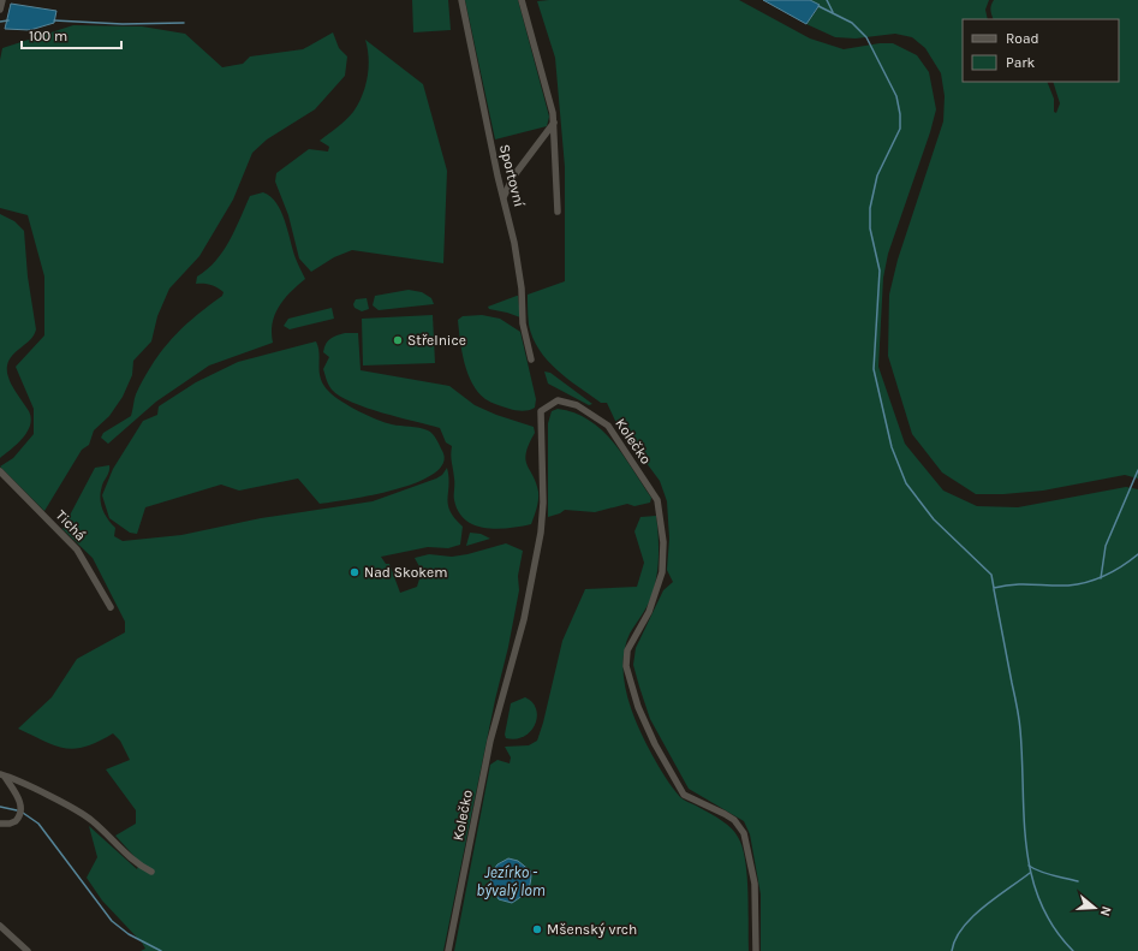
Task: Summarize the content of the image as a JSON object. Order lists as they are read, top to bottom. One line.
{"streets":{"street":["Sportovní","Kolečko","Tichá"]},"water":["Jezírko - bývalý lom"],"places":["Střelnice","Nad Skokem","Mšenský vrch"],"legend":["Road","Park"],"scale_bar":"100 m","north":"right"}
